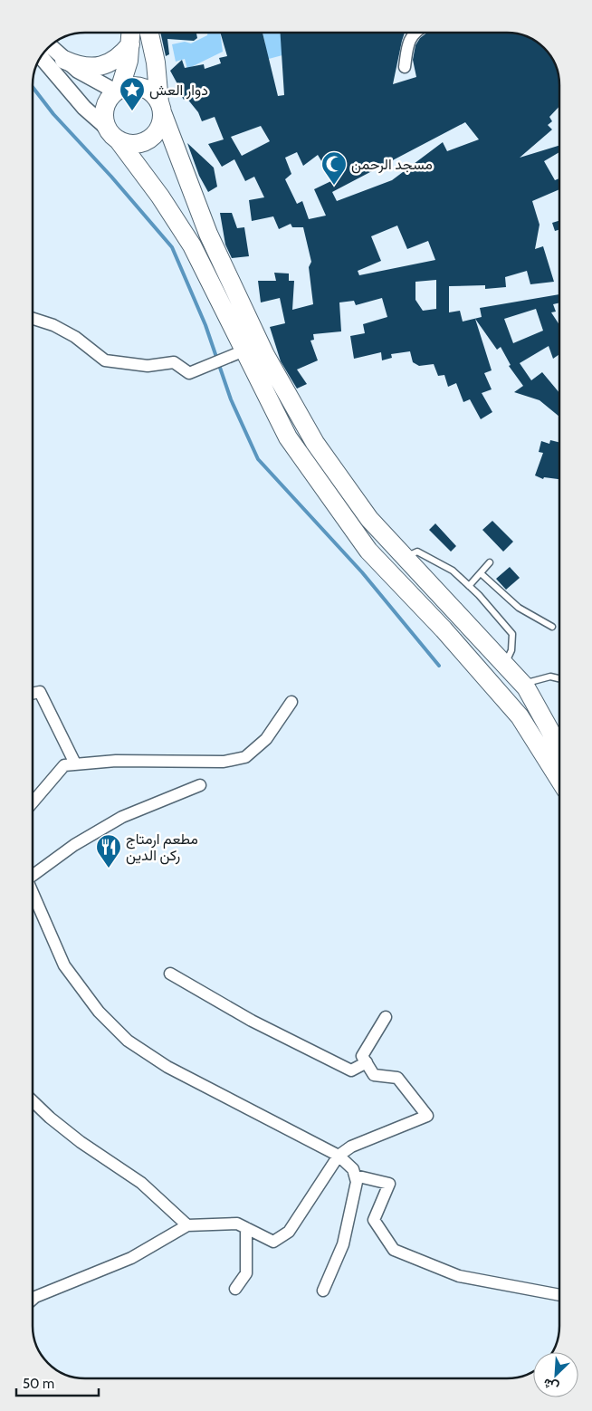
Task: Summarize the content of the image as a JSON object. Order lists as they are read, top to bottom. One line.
{"places":{"place":["دوار العش"],"mosque":["مسجد الرحمن"],"restaurant":["مطعم ارمتاج ركن الدين"]},"scale_bar":"50 m","north":"bottom left"}
